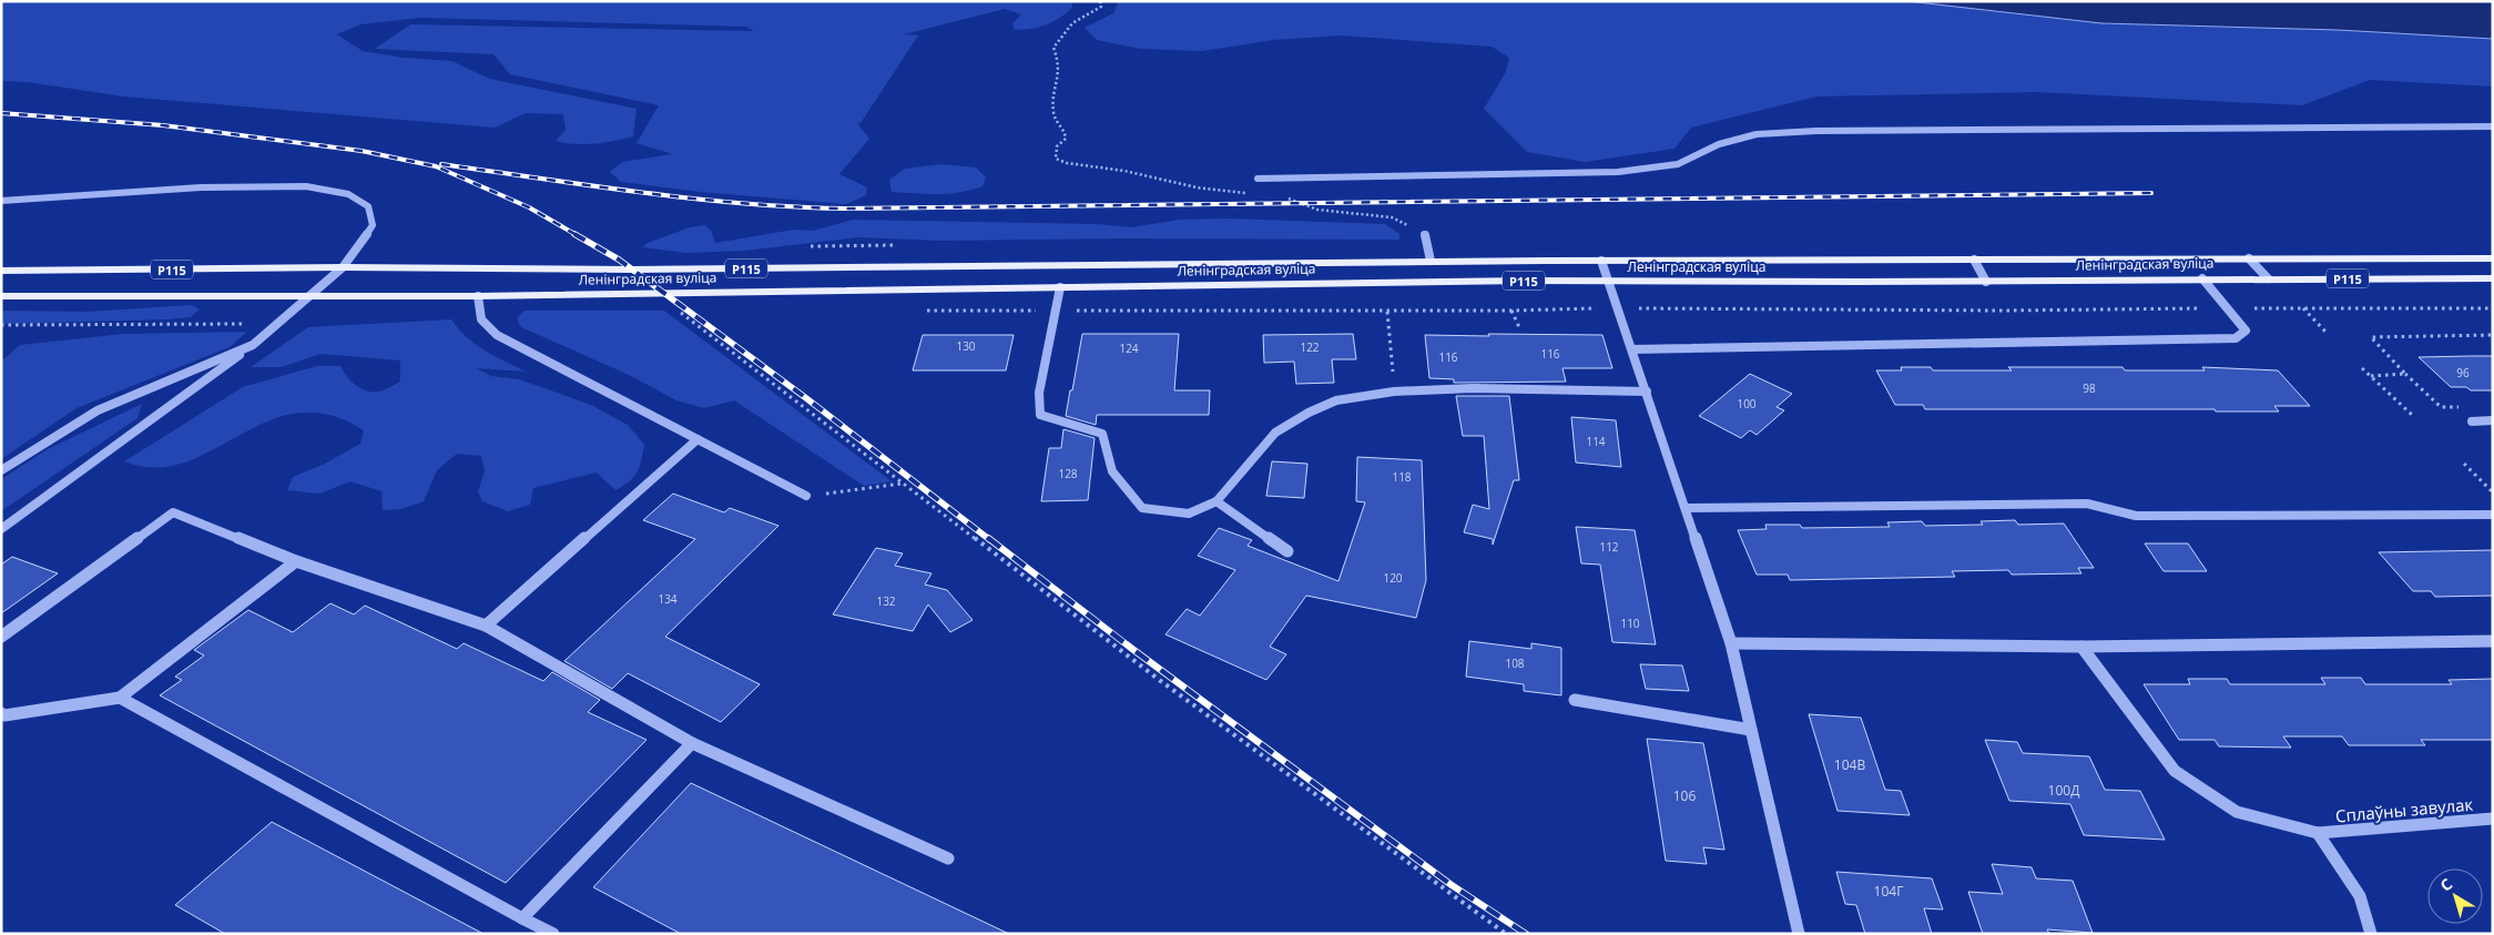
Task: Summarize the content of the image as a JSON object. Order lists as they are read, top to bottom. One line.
{"streets":{"main road":["Ленінградская вуліца","Р115"],"street":["Сплаўны завулак"]},"house_numbers":["130","122","124","116","116","96","98","100","114","128","118","112","120","134","132","110","108","104В","100Д","106","104Г"],"north":"top left"}
